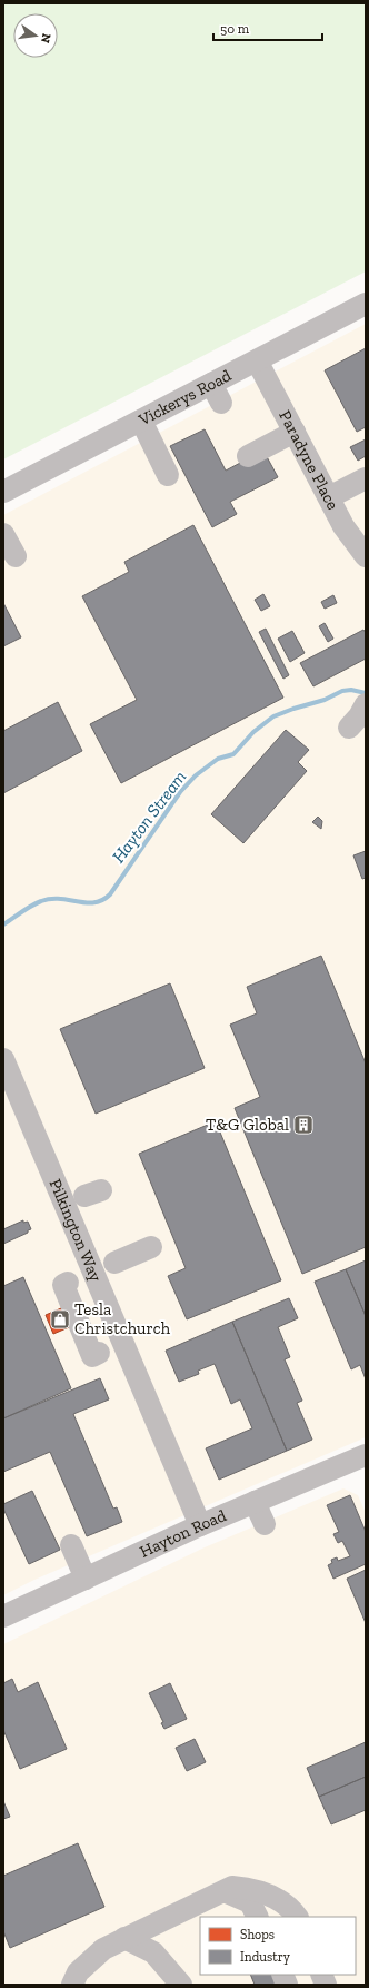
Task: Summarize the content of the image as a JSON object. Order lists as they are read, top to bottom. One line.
{"streets":{"street":["Vickerys Road","Paradyne Place","Pilkington Way","Hayton Road"]},"crossings":[["Vickerys Road","Paradyne Place"],["Pilkington Way","Hayton Road"]],"water":["Hayton Stream"],"places":{"building":["T&G Global"],"shop":["Tesla Christchurch"]},"legend":["Shops","Industry"],"scale_bar":"50 m","north":"right"}
